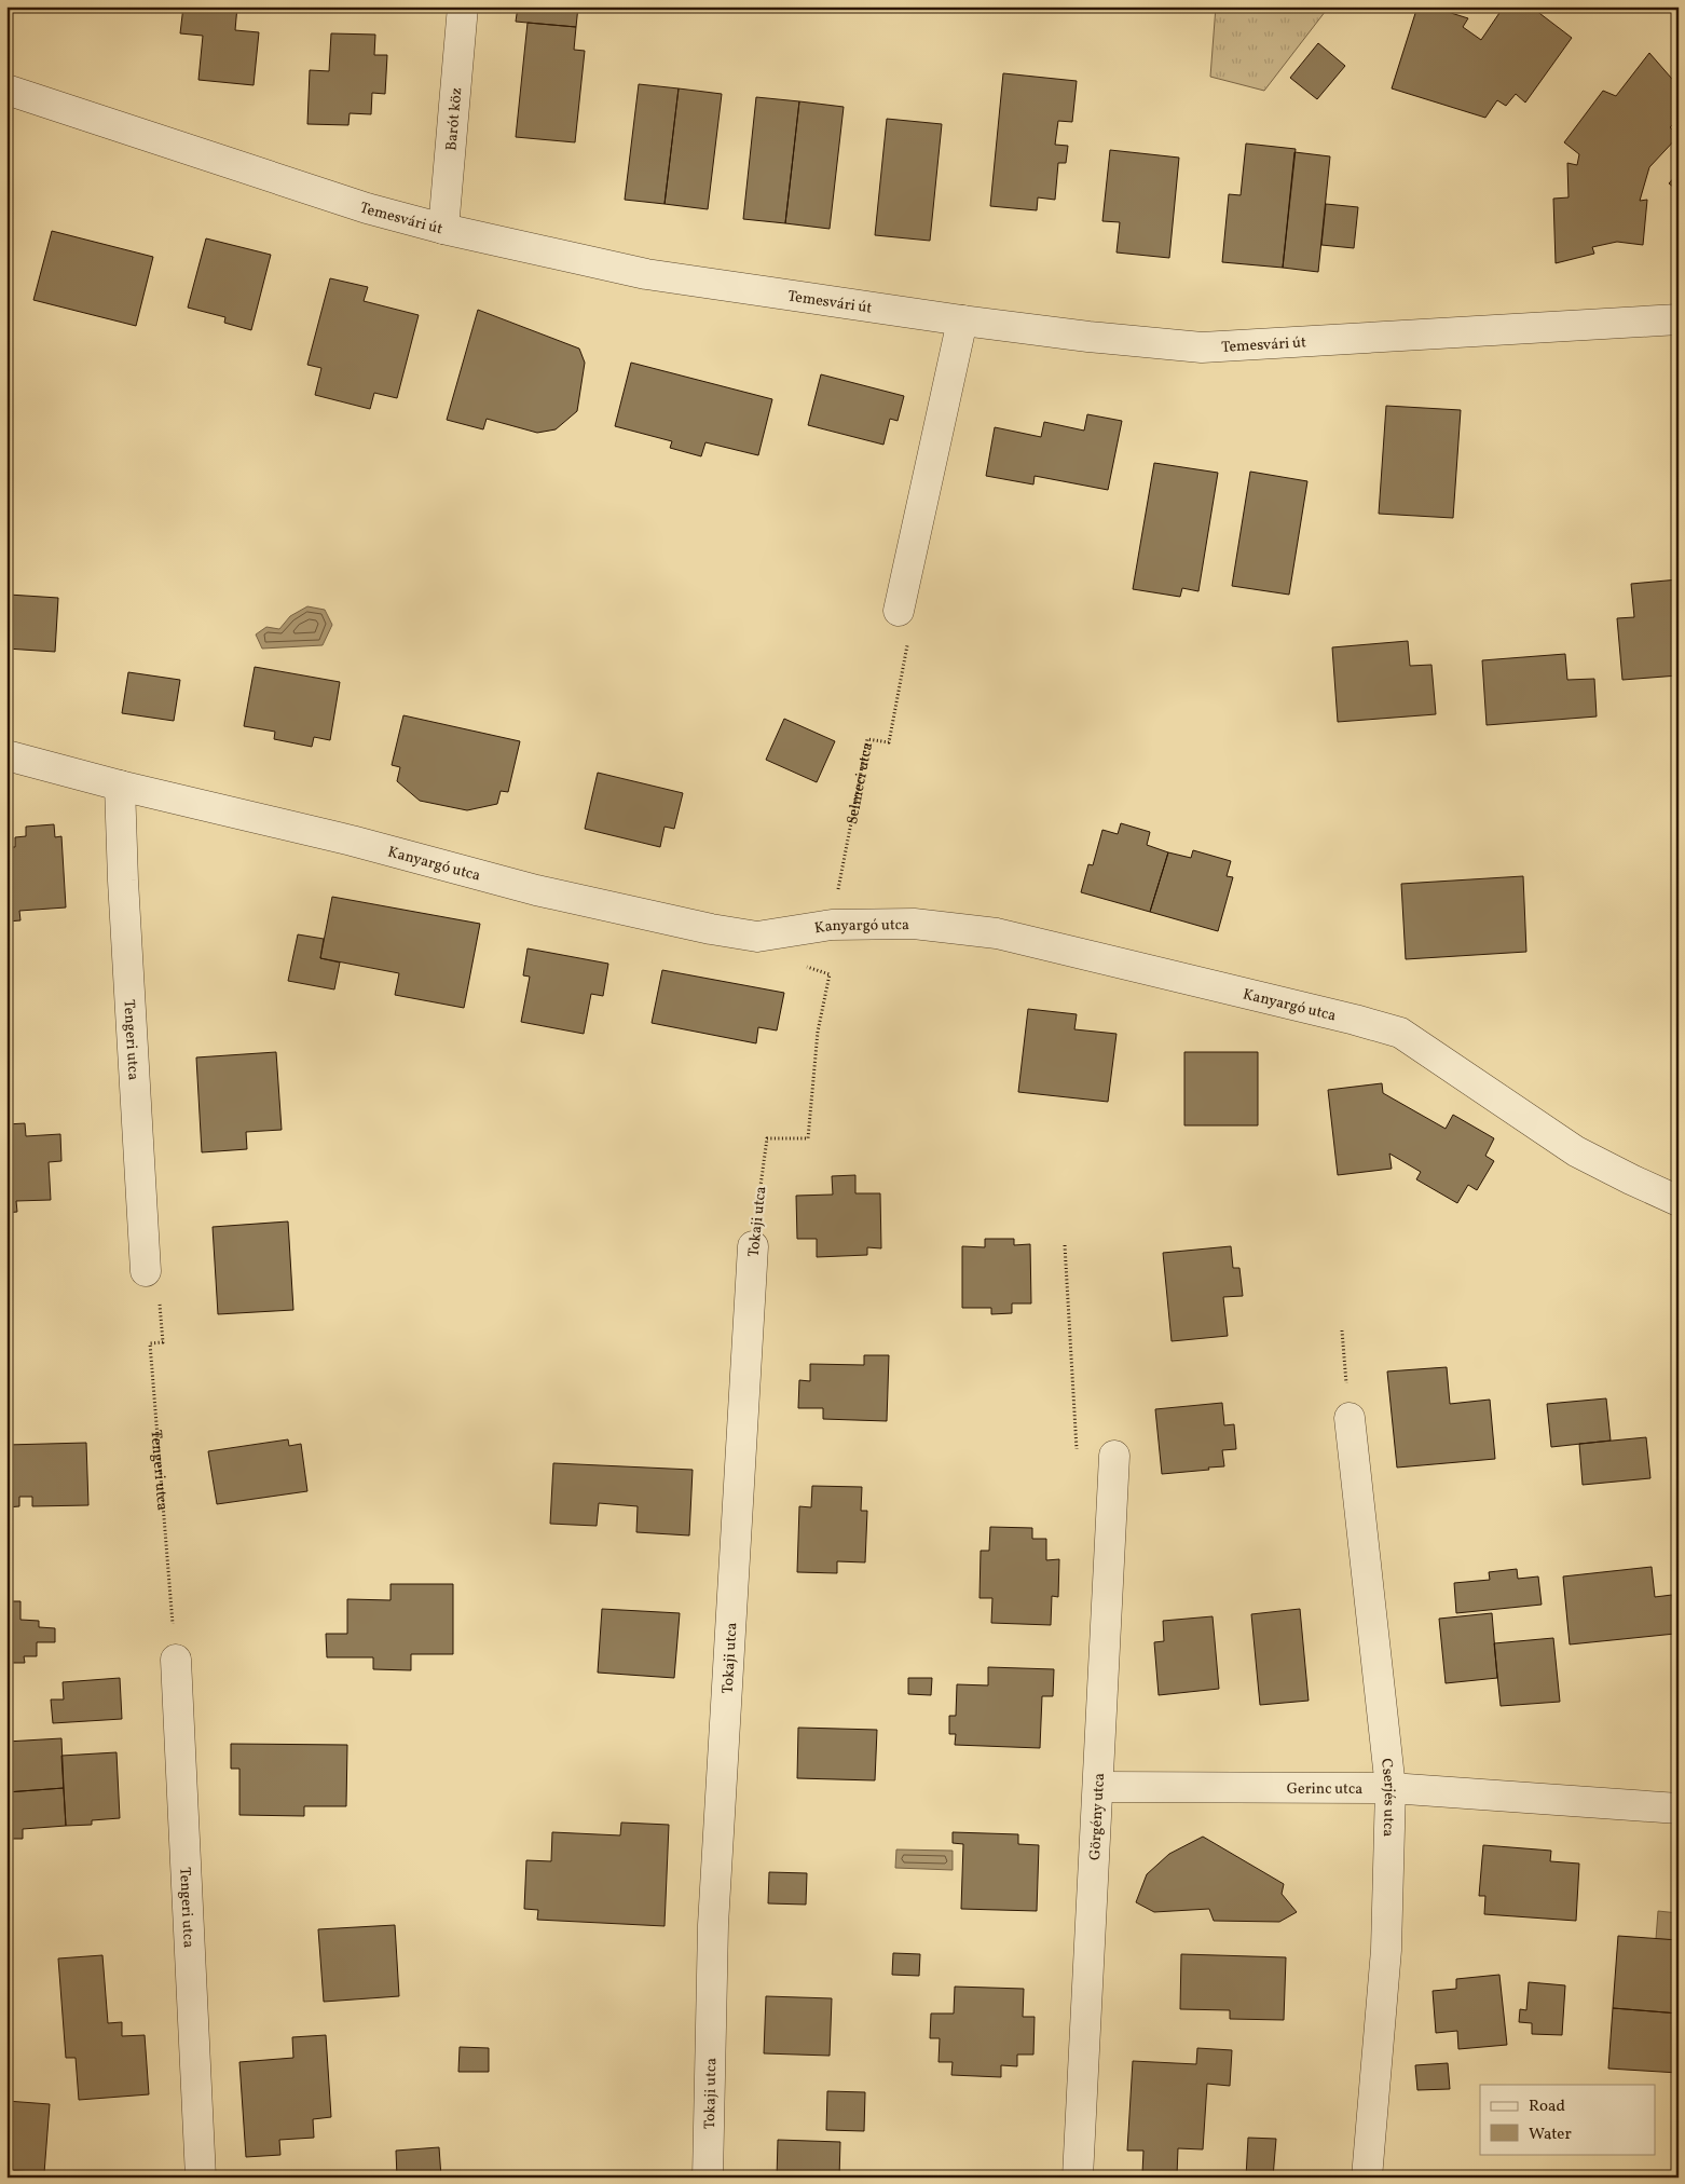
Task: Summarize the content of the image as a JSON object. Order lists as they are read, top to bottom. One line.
{"streets":{"street":["Barót köz","Temesvári út","Kanyargó utca","Tengeri utca","Tokaji utca","Gerinc utca","Cserjés utca","Görgény utca"],"path":["Selmeci utca"]},"crossings":[["Barót köz","Temesvári út"],["Selmeci utca","Kanyargó utca"],["Kanyargó utca","Tengeri utca"],["Gerinc utca","Cserjés utca"],["Gerinc utca","Görgény utca"]],"legend":["Road","Water"]}
